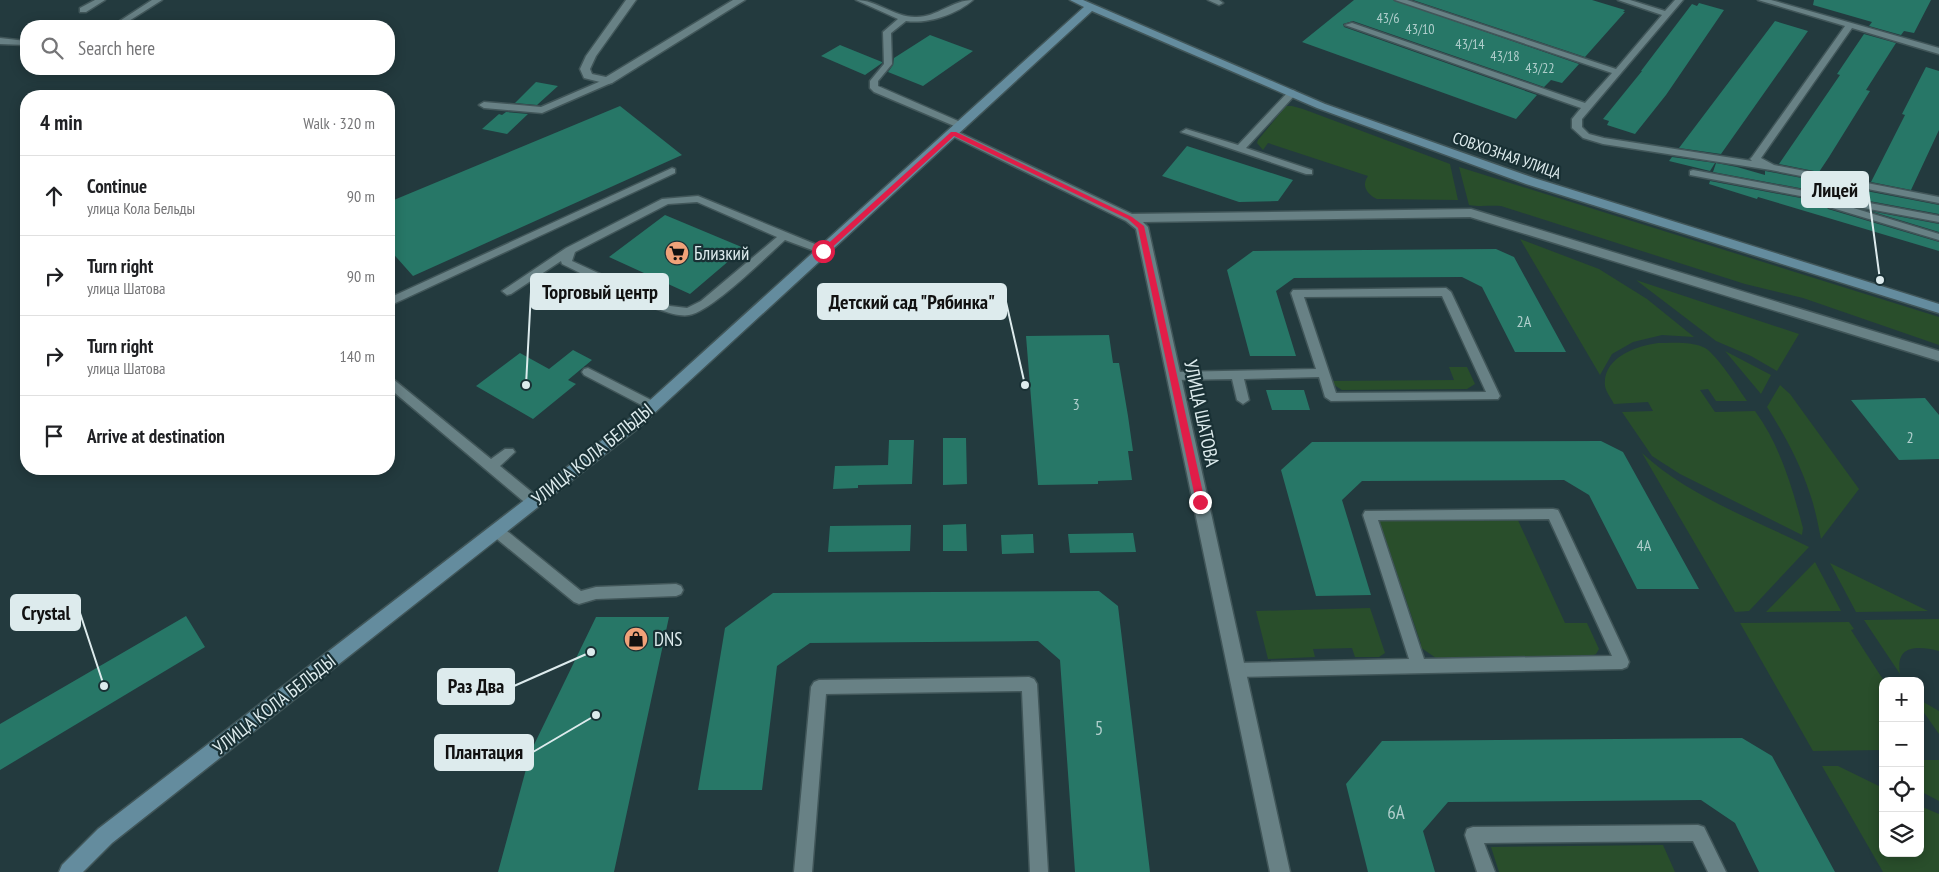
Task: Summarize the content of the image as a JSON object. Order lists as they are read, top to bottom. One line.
{"streets":{"street":["СОВХОЗНАЯ УЛИЦА","УЛИЦА ШАТОВА","УЛИЦА КОЛА БЕЛЬДЫ"]},"crossings":[["СОВХОЗНАЯ УЛИЦА","УЛИЦА КОЛА БЕЛЬДЫ"],["УЛИЦА ШАТОВА","УЛИЦА КОЛА БЕЛЬДЫ"]],"places":{"supermarket":["Близкий"],"other":["Лицей","Торговый центр","Детский сад \"Рябинка\"","Раз Два","Crystal","Плантация"],"shop":["DNS"]},"house_numbers":["43/6","43/10","43/14","43/18","43/22","2А","3","2","4А","5","6А"],"page":{"search":"Search here","heading":["4 min","Walk · 320 m"],"list":[["Continue","улица Кола Бельды","90 m"],["Turn right","улица Шатова","90 m"],["Turn right","улица Шатова","140 m"],"Arrive at destination"],"map_buttons":["+","−"]}}
